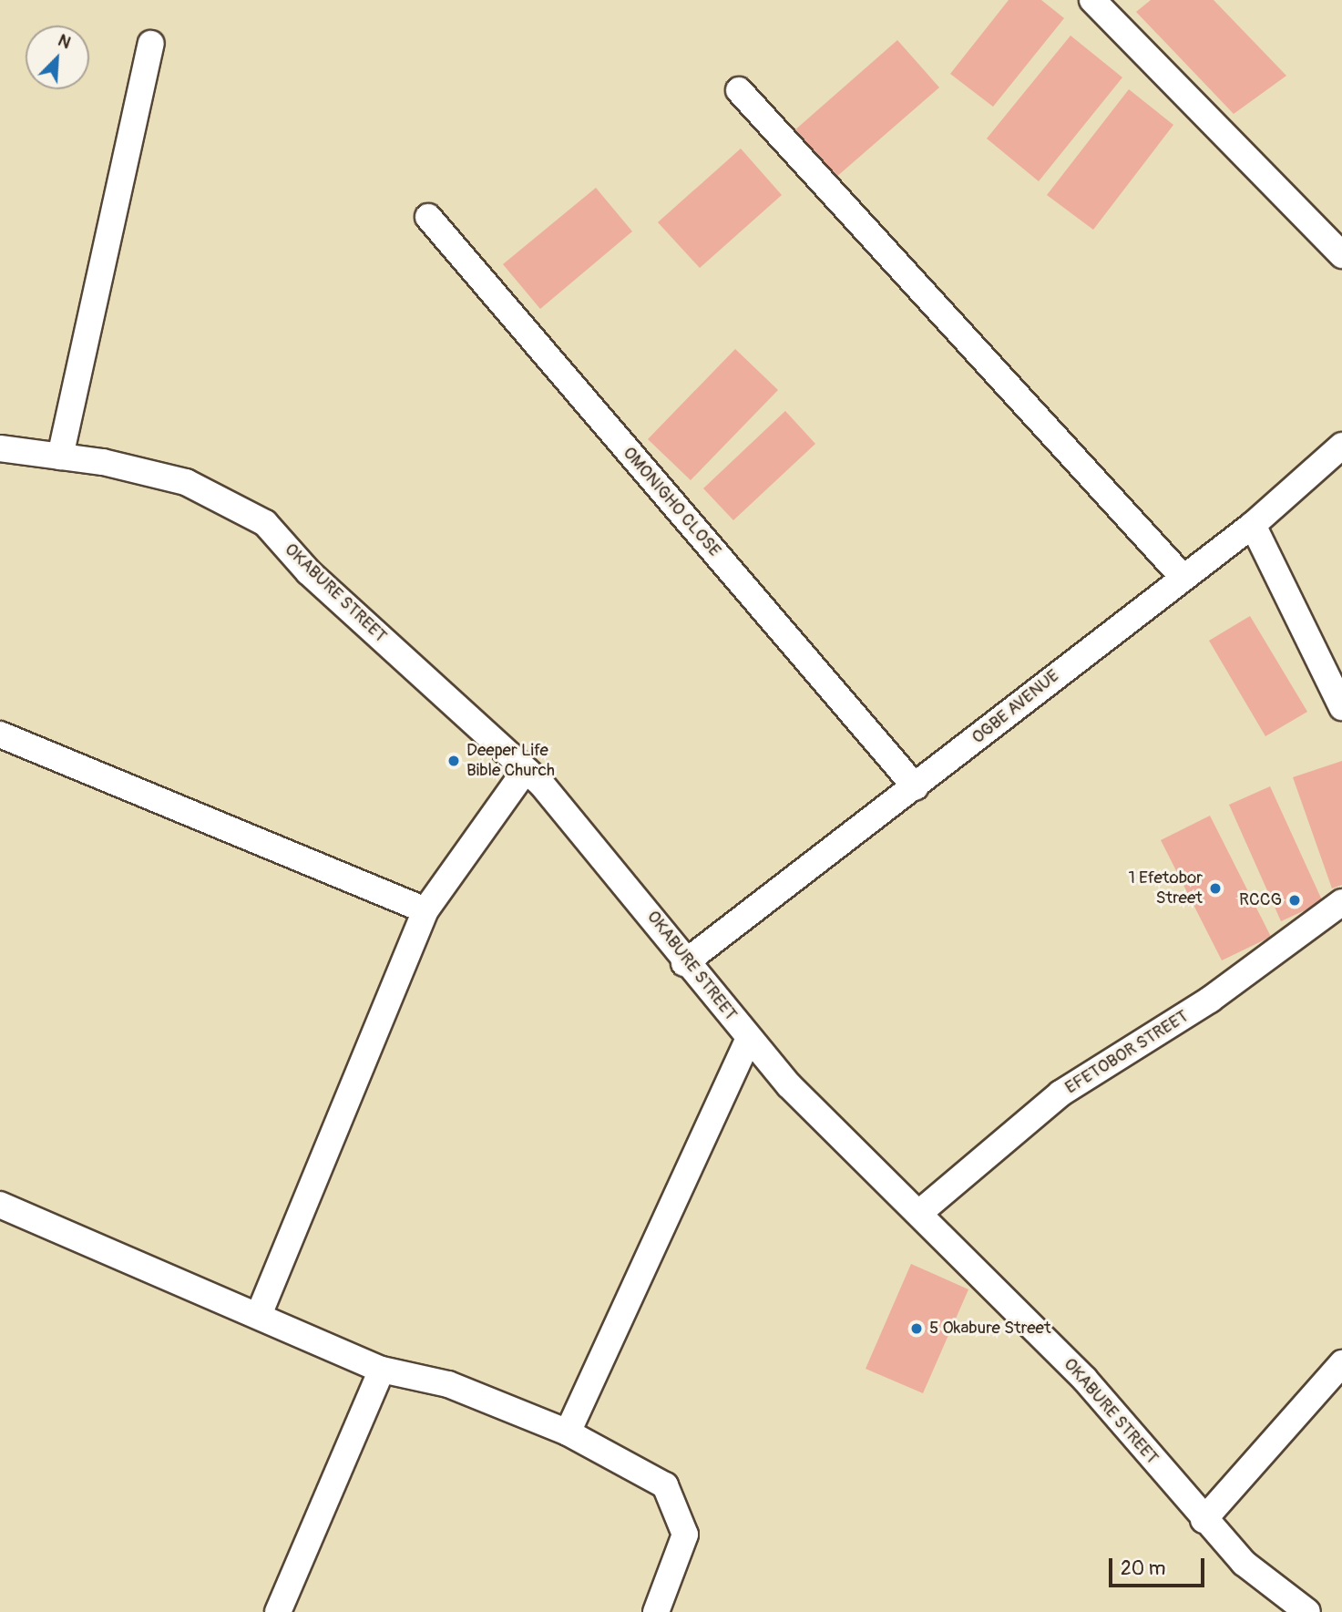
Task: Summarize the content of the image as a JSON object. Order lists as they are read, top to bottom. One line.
{"streets":{"street":["OMONIGHO CLOSE","OKABURE STREET","OGBE AVENUE","EFETOBOR STREET"]},"crossings":[["OMONIGHO CLOSE","OGBE AVENUE"],["OKABURE STREET","OGBE AVENUE"],["OKABURE STREET","EFETOBOR STREET"]],"places":["Deeper Life Bible Church","1 Efetobor Street","RCCG","5 Okabure Street"],"scale_bar":"20 m","north":"top right"}
